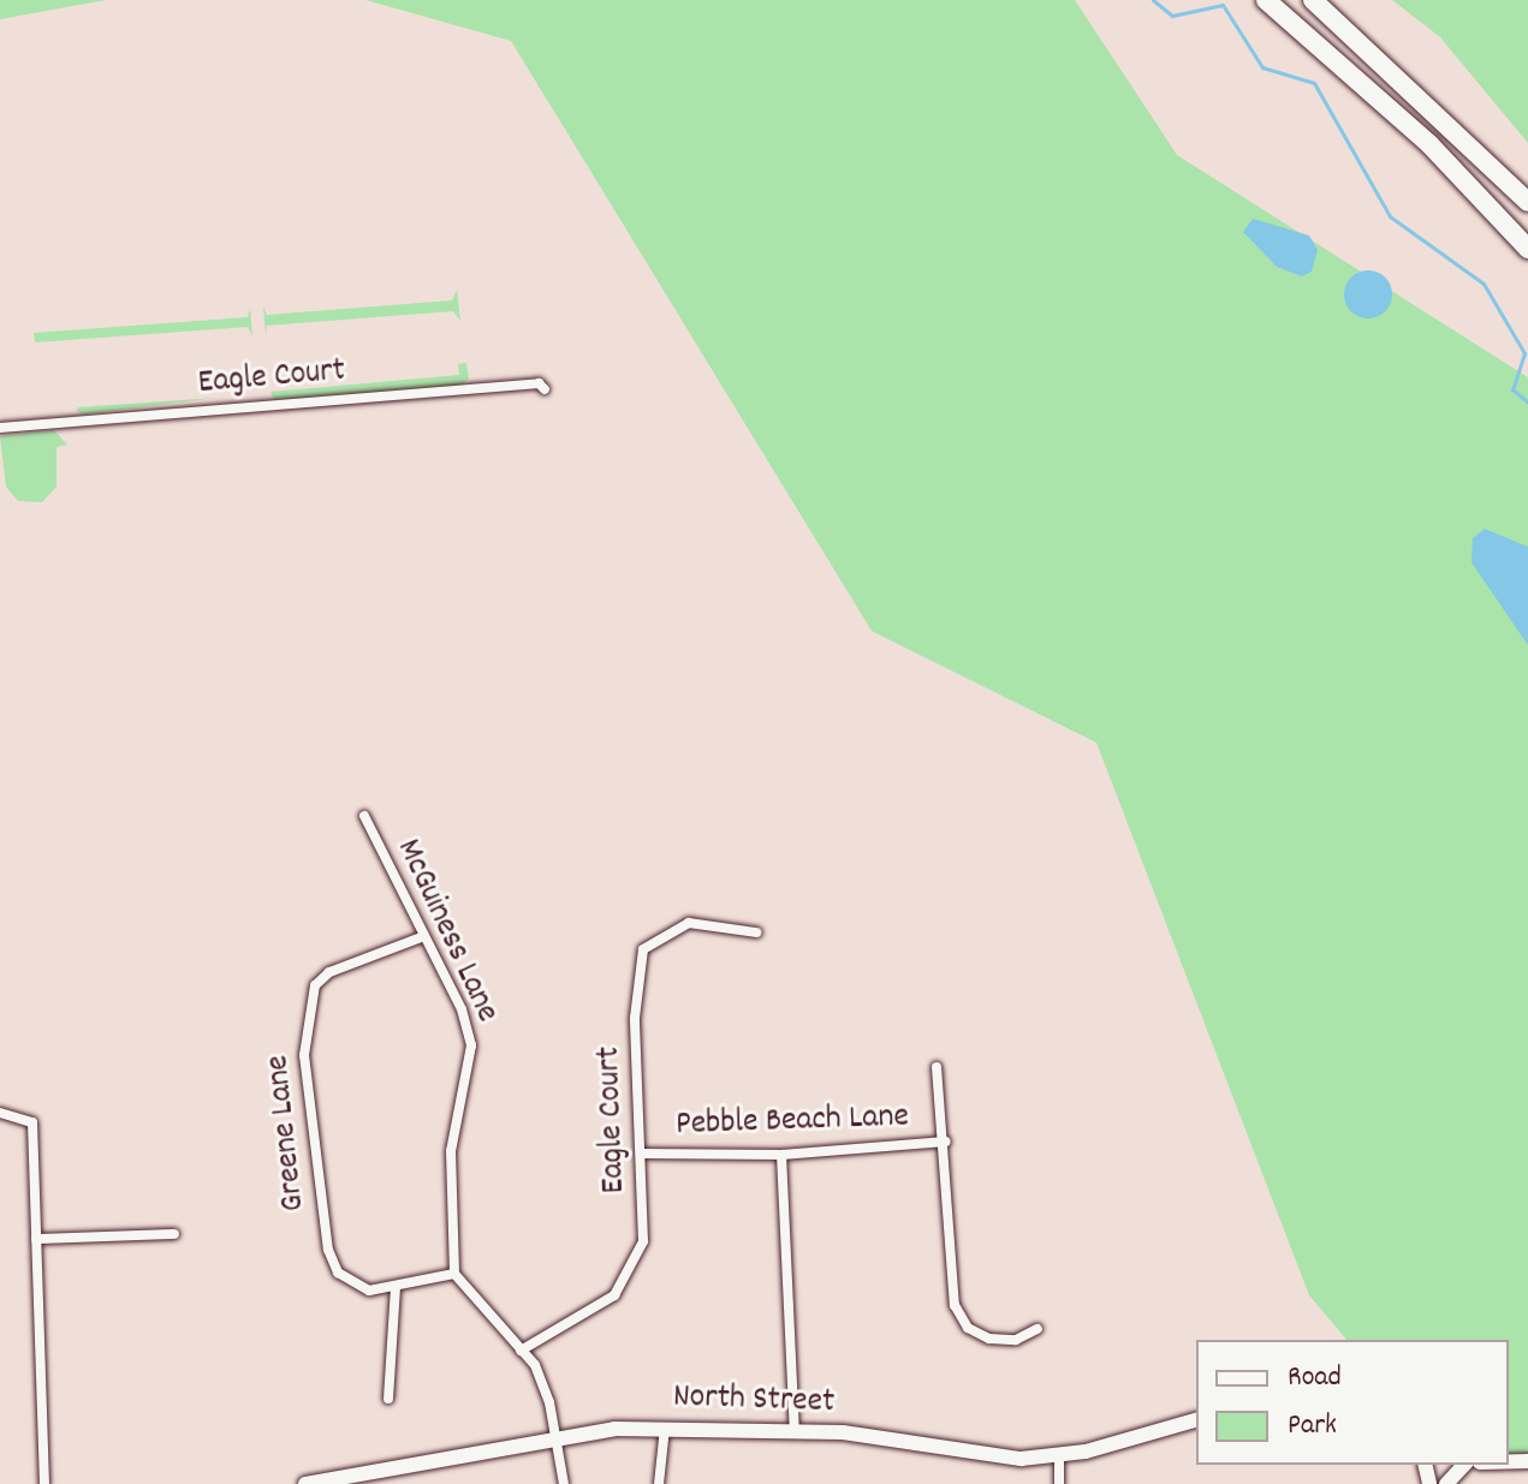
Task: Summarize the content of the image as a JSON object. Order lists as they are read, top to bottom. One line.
{"streets":{"main road":["North Street"],"street":["Eagle Court","McGuiness Lane","Pebble Beach Lane","Greene Lane"]},"crossings":[["Eagle Court","Pebble Beach Lane"],["McGuiness Lane","Greene Lane"]],"legend":["Road","Park"]}
